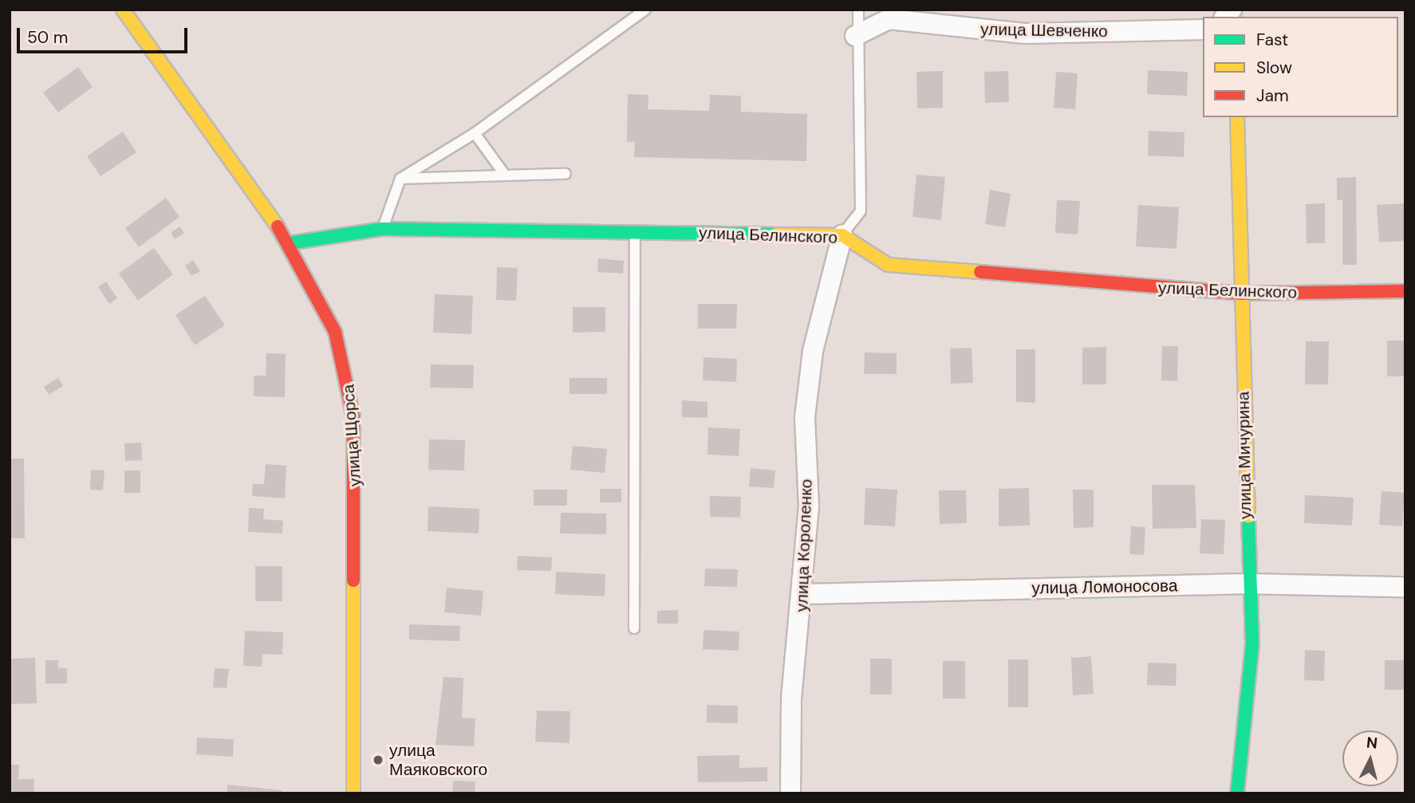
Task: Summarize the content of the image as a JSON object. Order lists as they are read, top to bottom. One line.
{"streets":{"street":["улица Шевченко","улица Белинского","улица Щорса","улица Мичурина","улица Короленко","улица Ломоносова"]},"crossings":[["улица Белинского","улица Щорса"],["улица Белинского","улица Мичурина"],["улица Белинского","улица Короленко"],["улица Мичурина","улица Ломоносова"],["улица Короленко","улица Ломоносова"]],"places":["улица Маяковского"],"legend":["Fast","Slow","Jam"],"scale_bar":"50 m","north":"top"}
